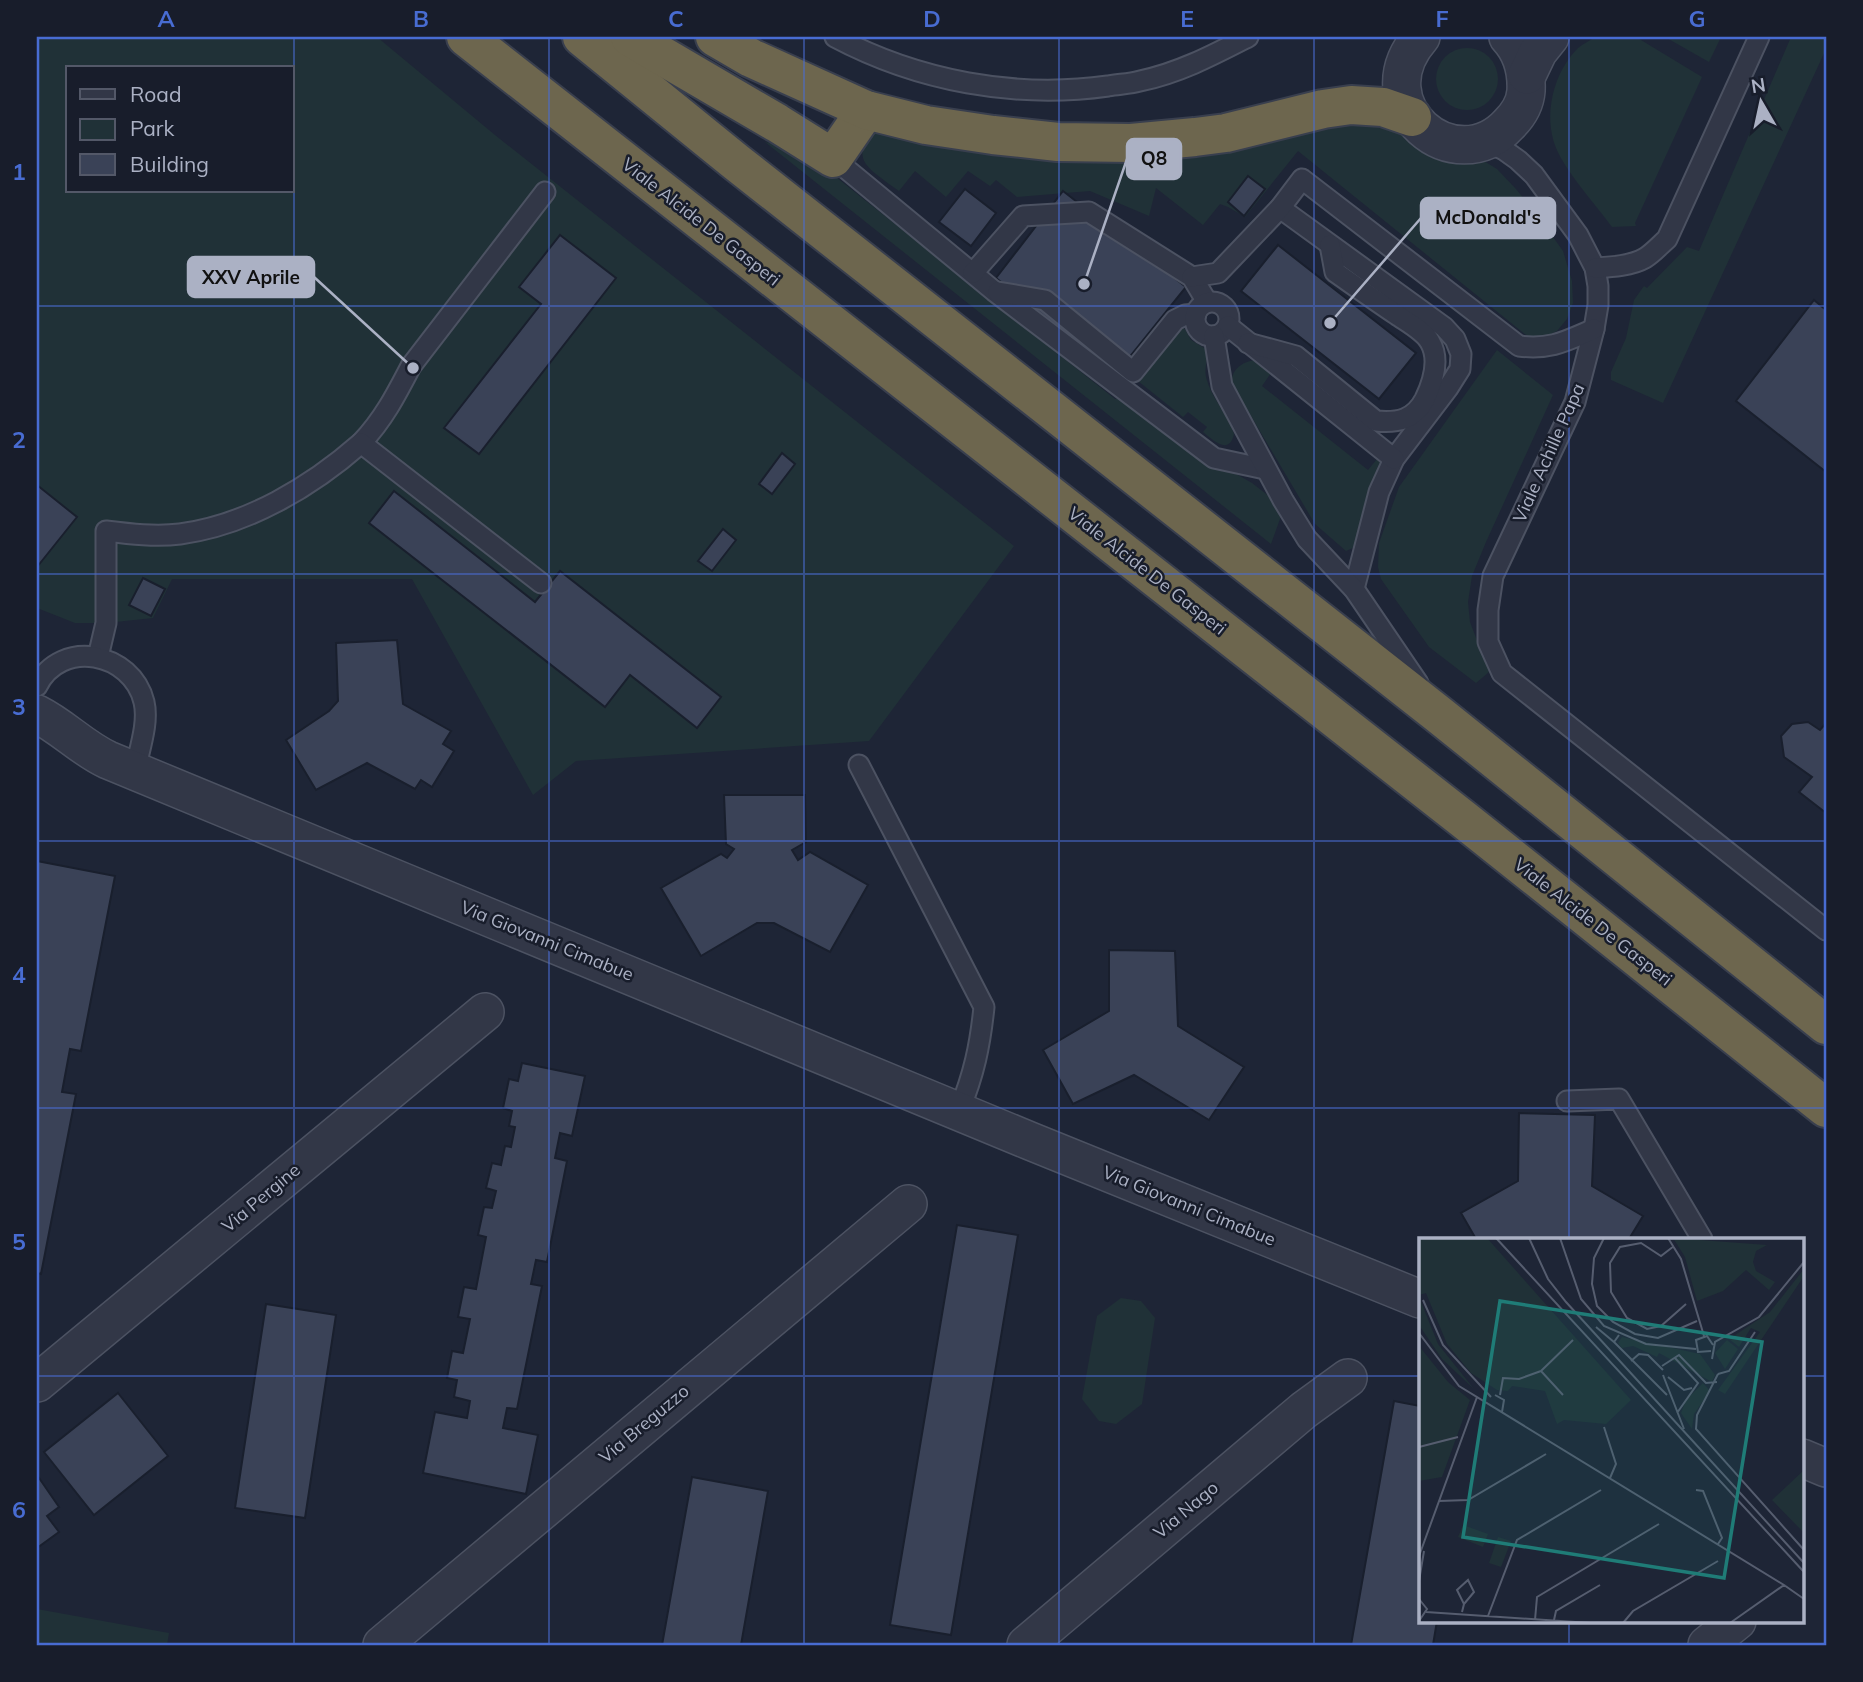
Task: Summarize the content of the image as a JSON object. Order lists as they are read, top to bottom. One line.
{"streets":{"highway":["Viale Alcide De Gasperi"],"street":["Via Giovanni Cimabue","Via Pergine","Via Breguzzo","Via Nago"],"lane":["Viale Achille Papa"]},"places":["Q8","McDonald's","XXV Aprile"],"legend":["Road","Park","Building"],"north":"top","grid":{"columns":["A","B","C","D","E","F","G"],"rows":["1","2","3","4","5","6"]}}
